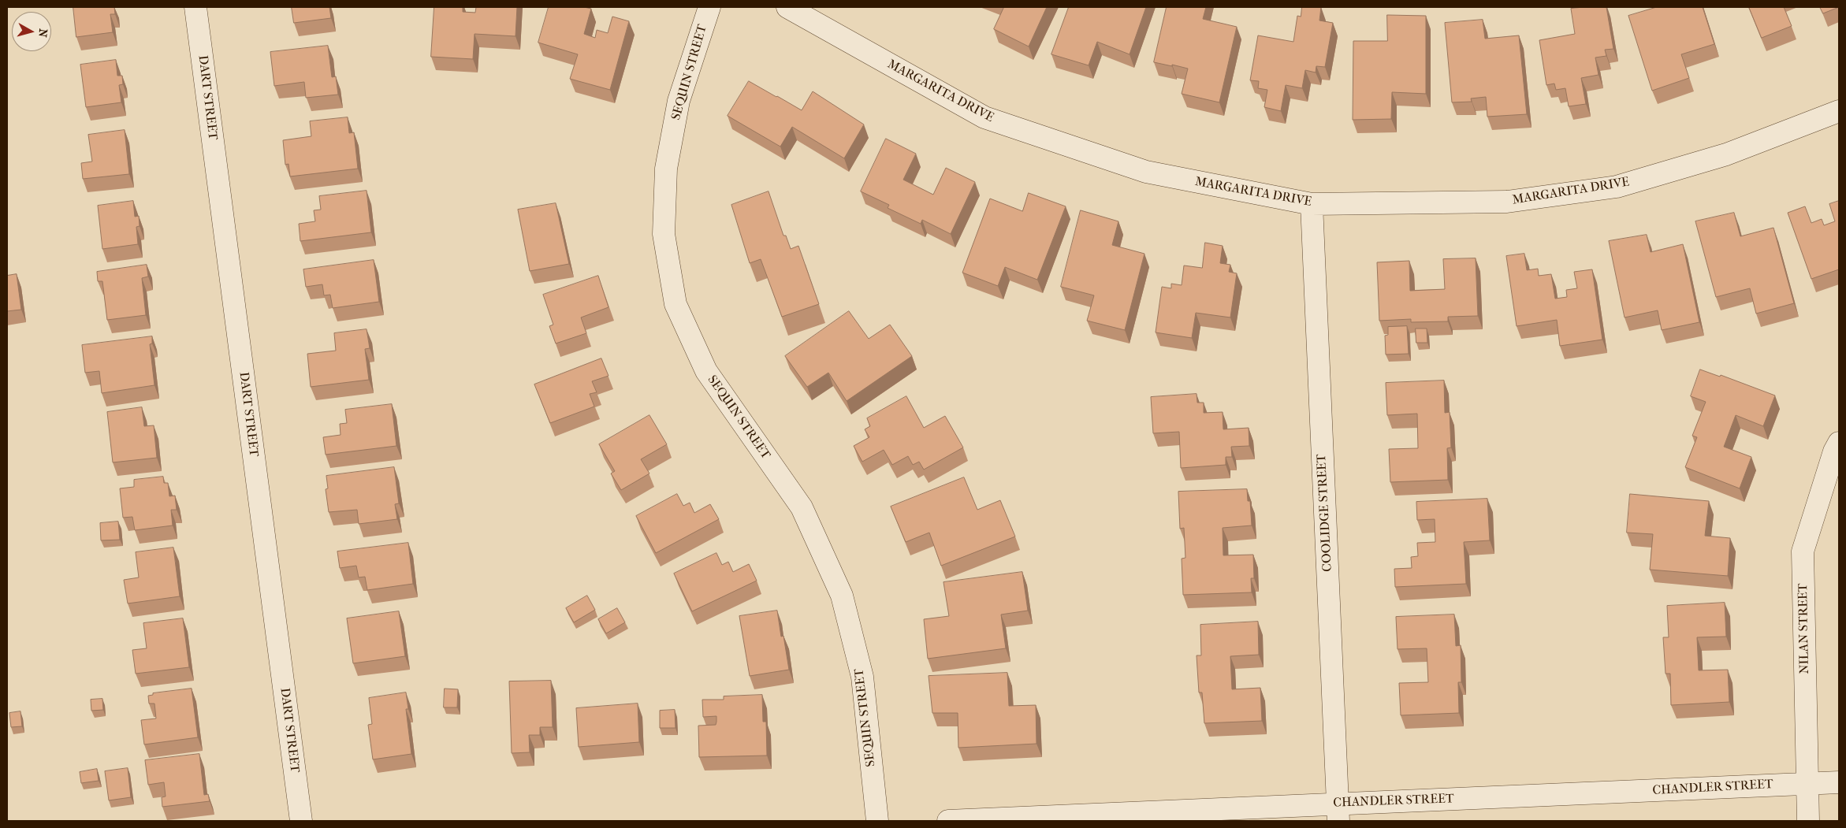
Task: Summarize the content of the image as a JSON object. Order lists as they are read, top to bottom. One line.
{"streets":{"street":["SEQUIN STREET","MARGARITA DRIVE","DART STREET","COOLIDGE STREET","NILAN STREET","CHANDLER STREET"]},"crossings":[["MARGARITA DRIVE","COOLIDGE STREET"],["COOLIDGE STREET","CHANDLER STREET"],["NILAN STREET","CHANDLER STREET"]],"north":"right"}
